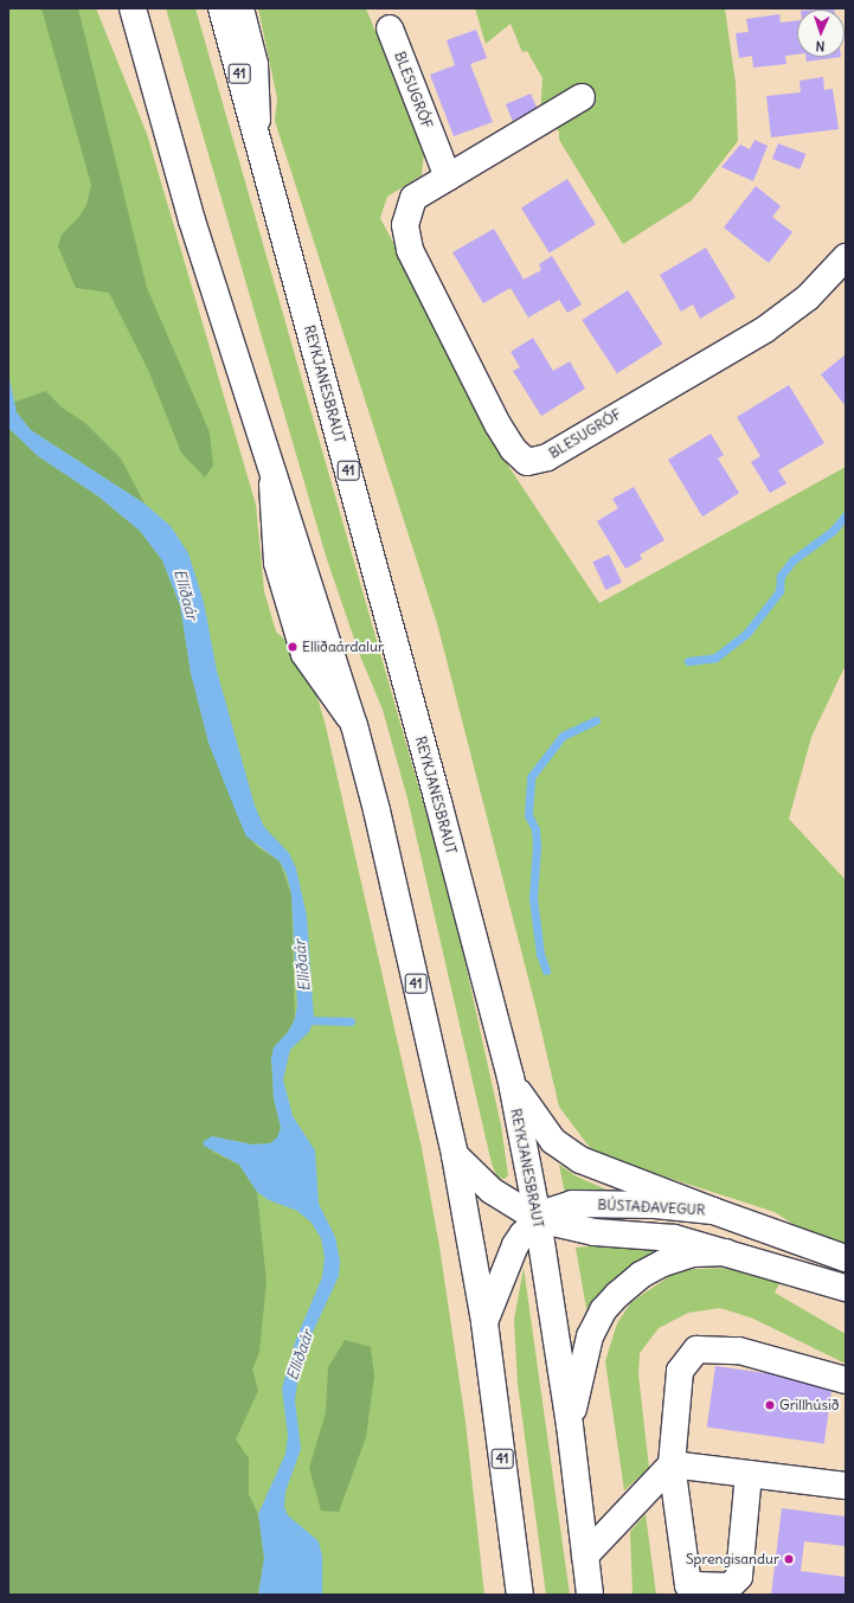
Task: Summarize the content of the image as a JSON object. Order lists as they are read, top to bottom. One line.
{"streets":{"main road":["41","BLESUGRÓF","REYKJANESBRAUT","BÚSTAÐAVEGUR"]},"crossings":[["41","BÚSTAÐAVEGUR"],["REYKJANESBRAUT","BÚSTAÐAVEGUR"]],"water":["Elliðaár"],"places":["Elliðaárdalur","Grillhúsið","Sprengisandur"],"north":"bottom"}
